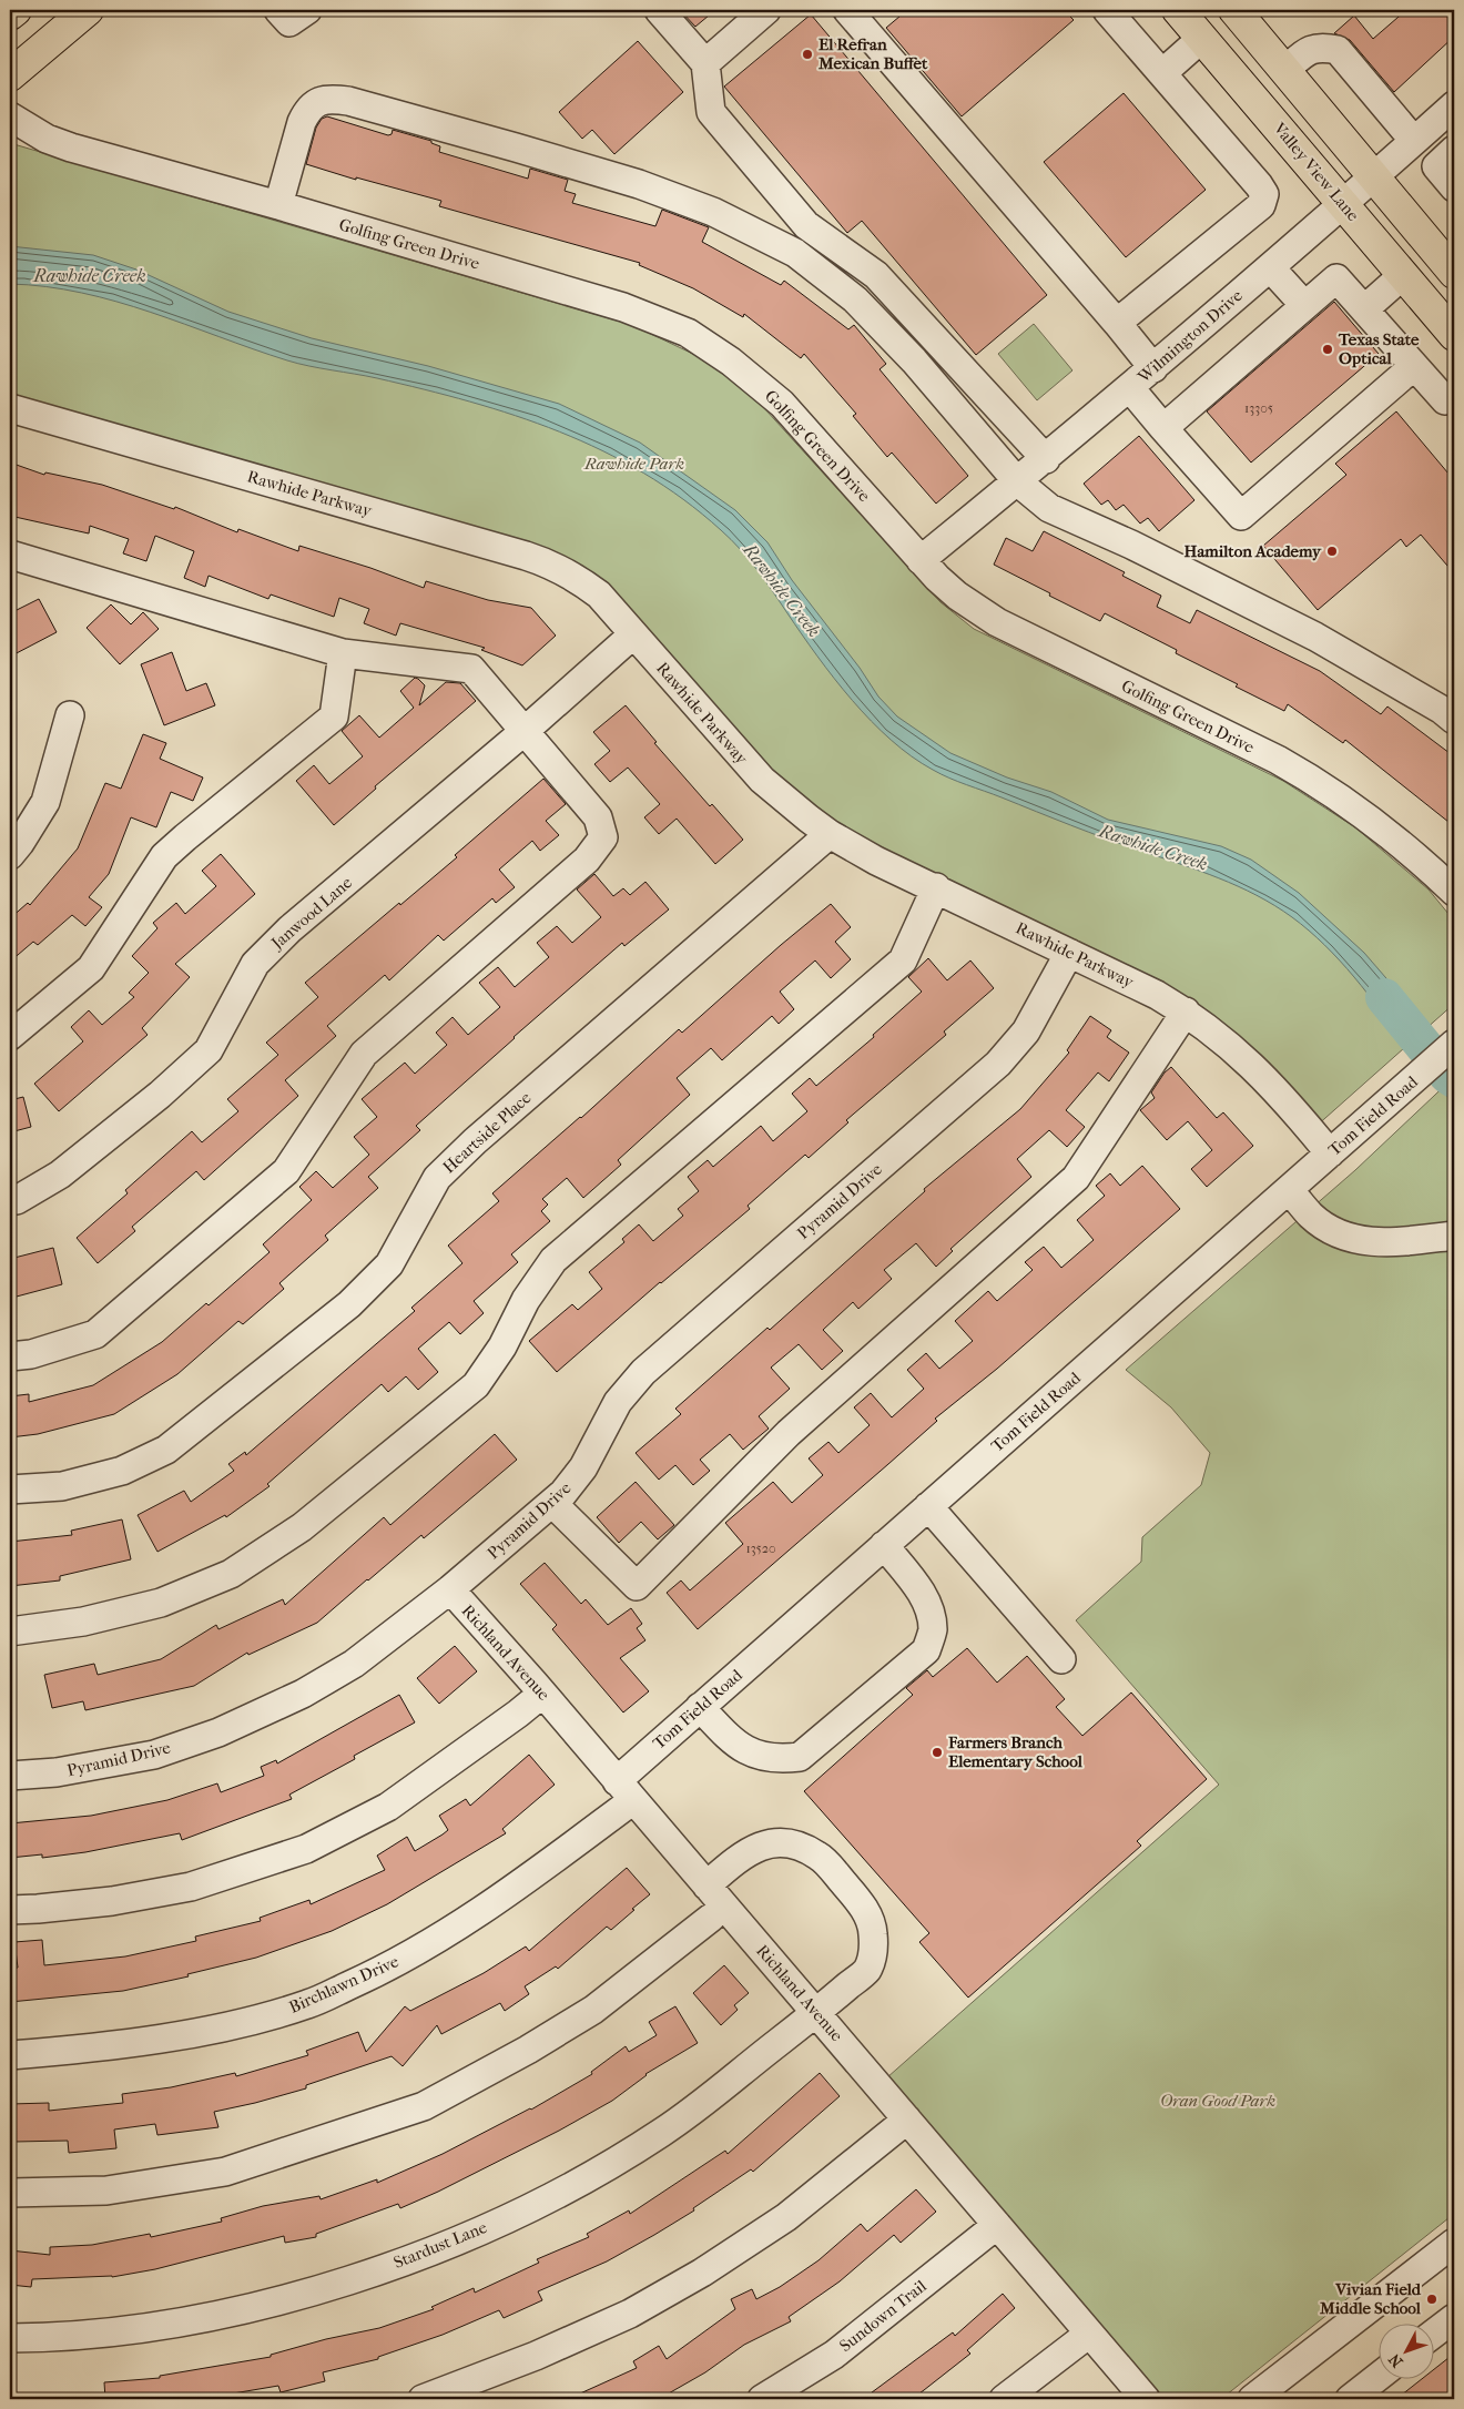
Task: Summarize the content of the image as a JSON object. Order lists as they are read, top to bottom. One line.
{"streets":{"main road":["Valley View Lane"],"street":["Golfing Green Drive","Wilmington Drive","Rawhide Parkway","Janwood Lane","Tom Field Road","Heartside Place","Pyramid Drive","Richland Avenue","Birchlawn Drive","Stardust Lane","Sundown Trail"]},"crossings":[["Valley View Lane","Wilmington Drive"],["Golfing Green Drive","Wilmington Drive"],["Rawhide Parkway","Janwood Lane"],["Rawhide Parkway","Tom Field Road"],["Rawhide Parkway","Heartside Place"],["Rawhide Parkway","Pyramid Drive"],["Tom Field Road","Richland Avenue"],["Tom Field Road","Birchlawn Drive"],["Pyramid Drive","Richland Avenue"],["Richland Avenue","Birchlawn Drive"],["Richland Avenue","Stardust Lane"],["Richland Avenue","Sundown Trail"]],"water":["Rawhide Creek"],"parks":["Rawhide Park","Oran Good Park"],"places":["El Refran Mexican Buffet","Texas State Optical","Hamilton Academy","Farmers Branch Elementary School","Vivian Field Middle School"],"house_numbers":["13305","13520"],"north":"bottom left"}
